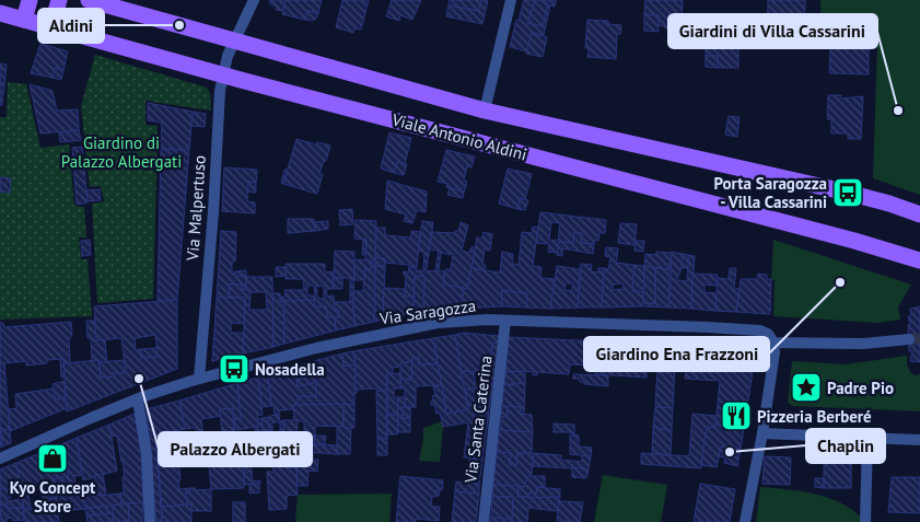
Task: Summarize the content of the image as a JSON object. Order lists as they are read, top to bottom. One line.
{"streets":{"main road":["Viale Antonio Aldini"],"street":["Via Malpertuso","Via Saragozza","Via Santa Caterina"]},"crossings":[["Viale Antonio Aldini","Via Malpertuso"],["Via Malpertuso","Via Saragozza"],["Via Saragozza","Via Santa Caterina"]],"parks":["Giardino di Palazzo Albergati"],"places":{"other":["Aldini","Giardini di Villa Cassarini","Giardino Ena Frazzoni","Palazzo Albergati","Chaplin"],"bus stop":["Porta Saragozza - Villa Cassarini","Nosadella"],"place":["Padre Pio"],"restaurant":["Pizzeria Berberé"],"shop":["Kyo Concept Store"]}}
